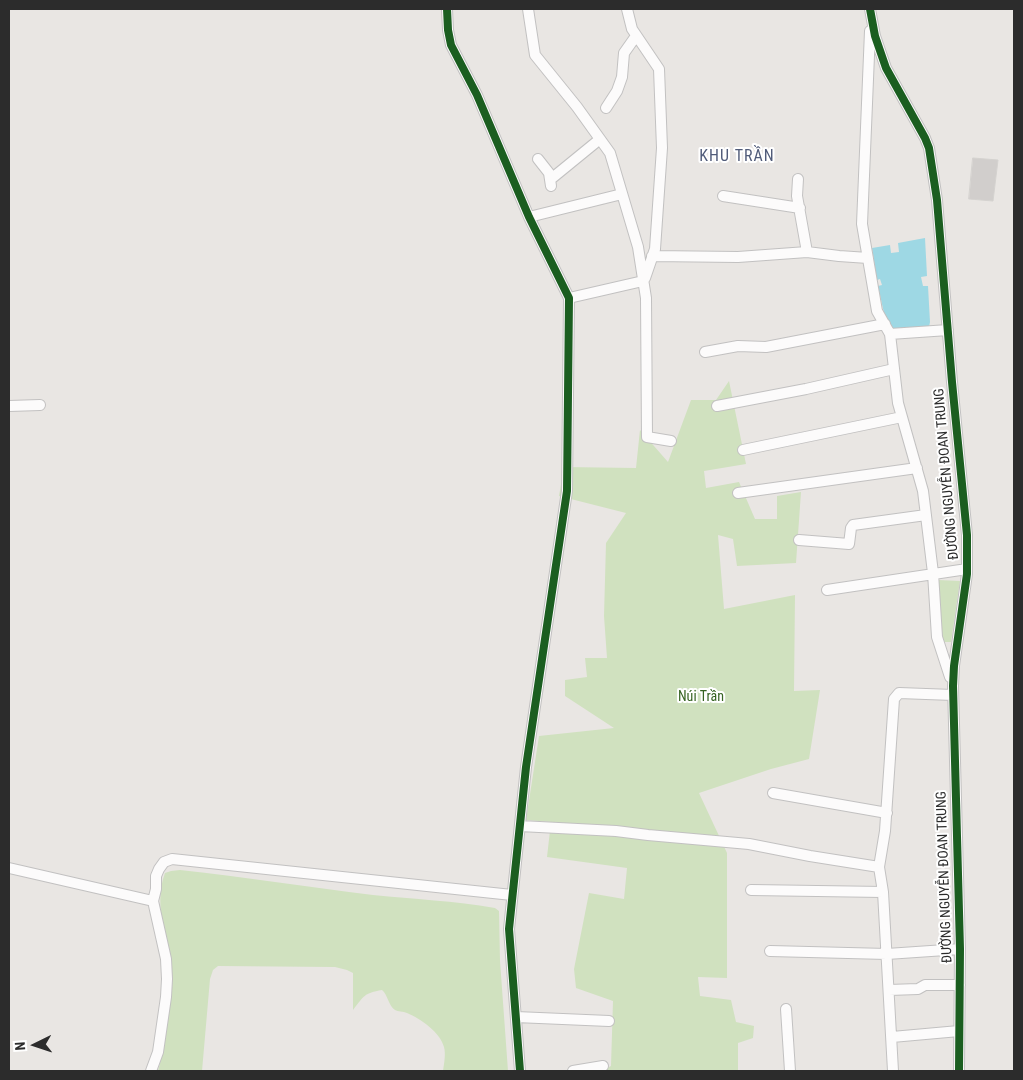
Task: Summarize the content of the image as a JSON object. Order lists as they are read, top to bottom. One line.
{"streets":{"street":["ĐƯỜNG NGUYỄN ĐOAN TRUNG"]},"districts":["KHU TRẦN"],"parks":["Núi Trần"],"north":"left"}
